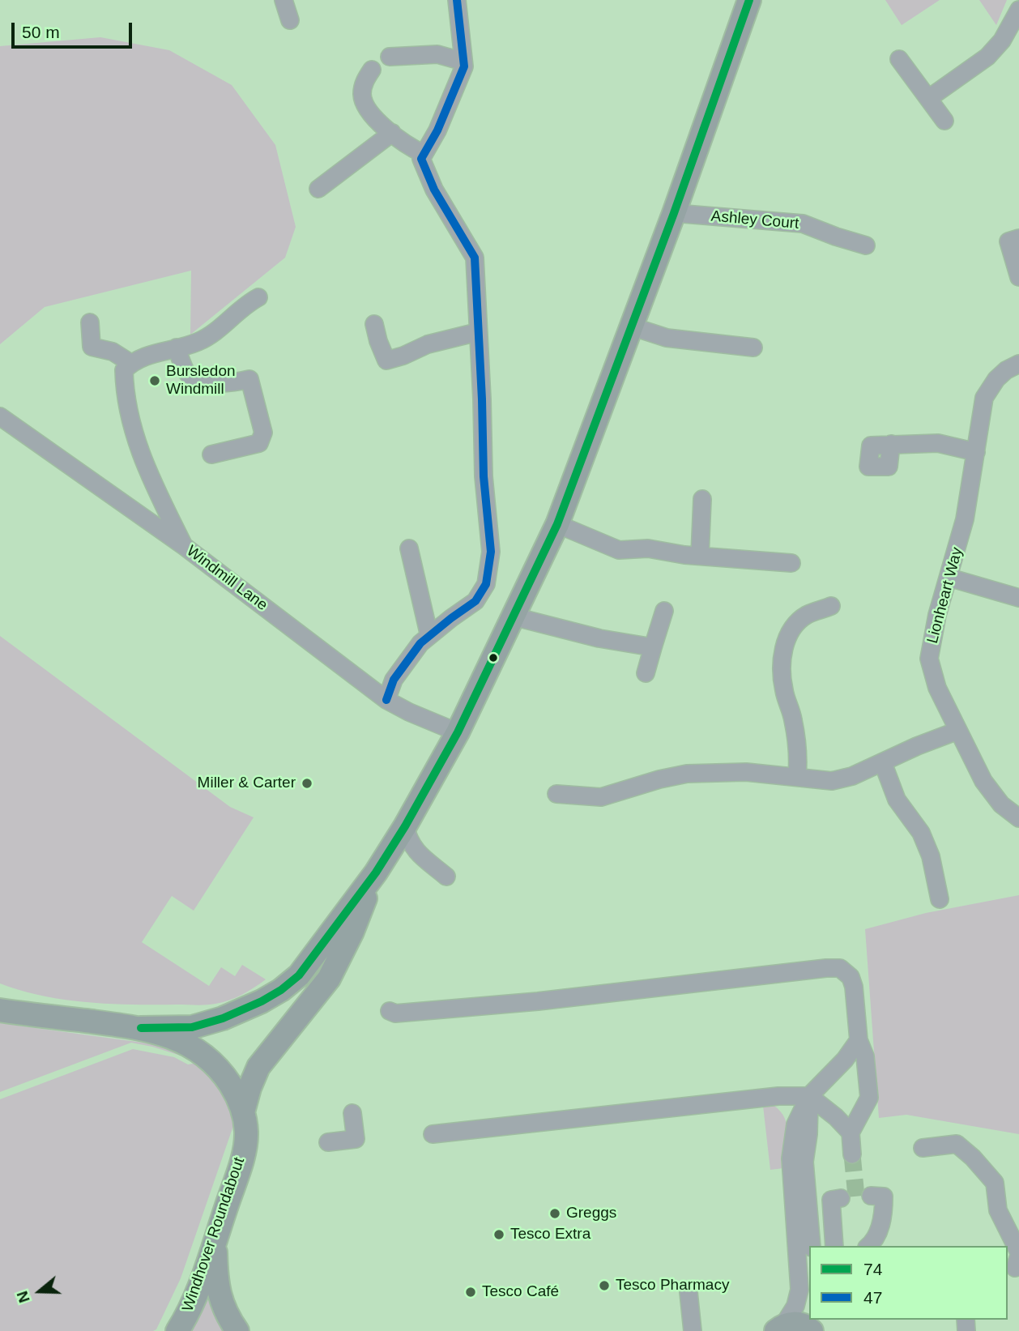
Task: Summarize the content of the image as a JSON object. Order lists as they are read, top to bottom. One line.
{"streets":{"main road":["Windhover Roundabout"],"street":["Ashley Court","Windmill Lane","Lionheart Way"]},"places":["Bursledon Windmill","Miller & Carter","Greggs","Tesco Extra","Tesco Pharmacy","Tesco Café"],"lines":["transit line 74","transit line 47"],"legend":["74","47"],"scale_bar":"50 m","north":"left"}
